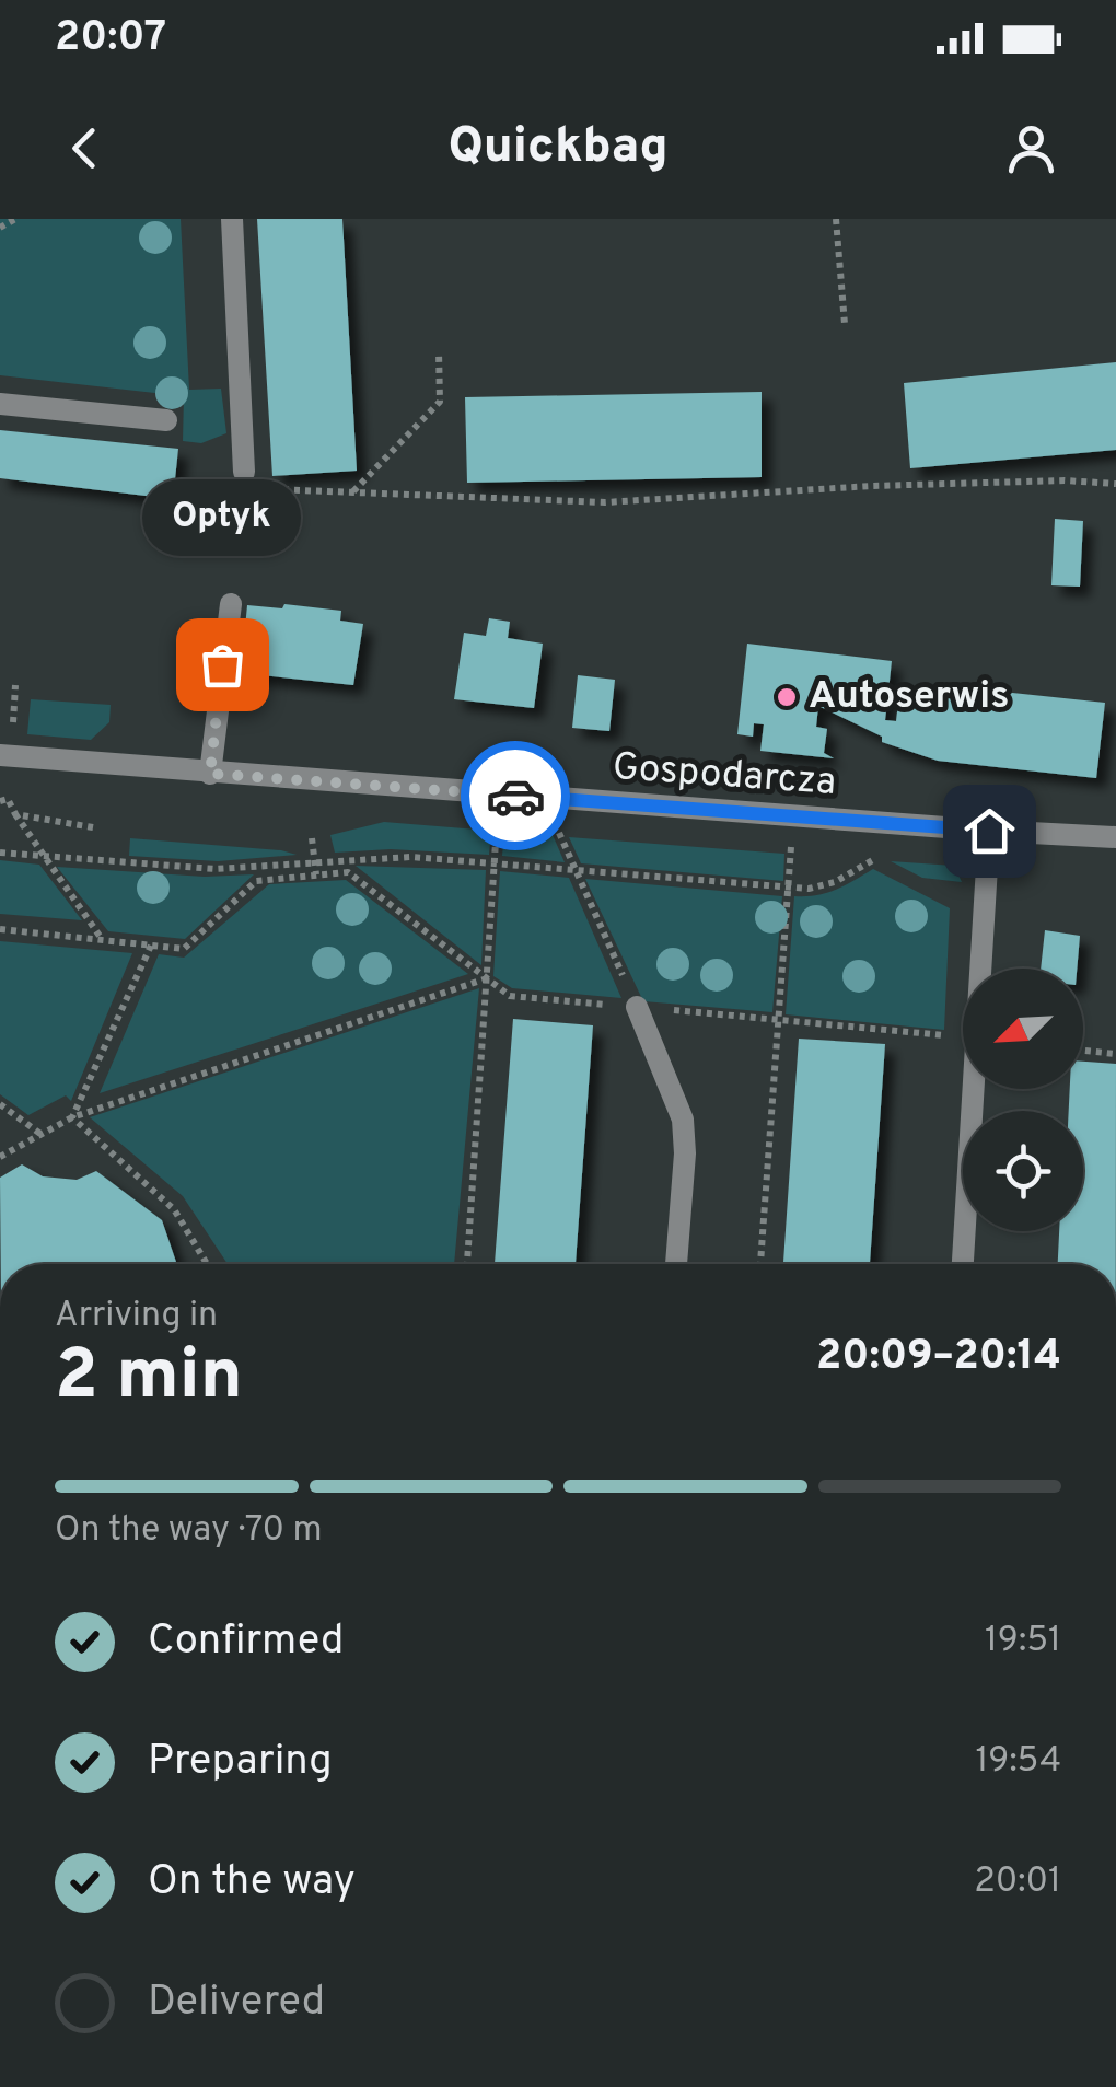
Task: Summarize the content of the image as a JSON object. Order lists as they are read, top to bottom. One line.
{"streets":{"street":["Gospodarcza"]},"places":["Optyk","Autoserwis"],"north":"bottom left","page":{"status":"20:07","header":"Quickbag","bubble":"Optyk","heading":["2 min","Arriving in","20:09–20:14"],"bar":"On the way · 70 m","list":[["Confirmed","19:51"],["Preparing","19:54"],["On the way","20:01"],"Delivered"]}}
